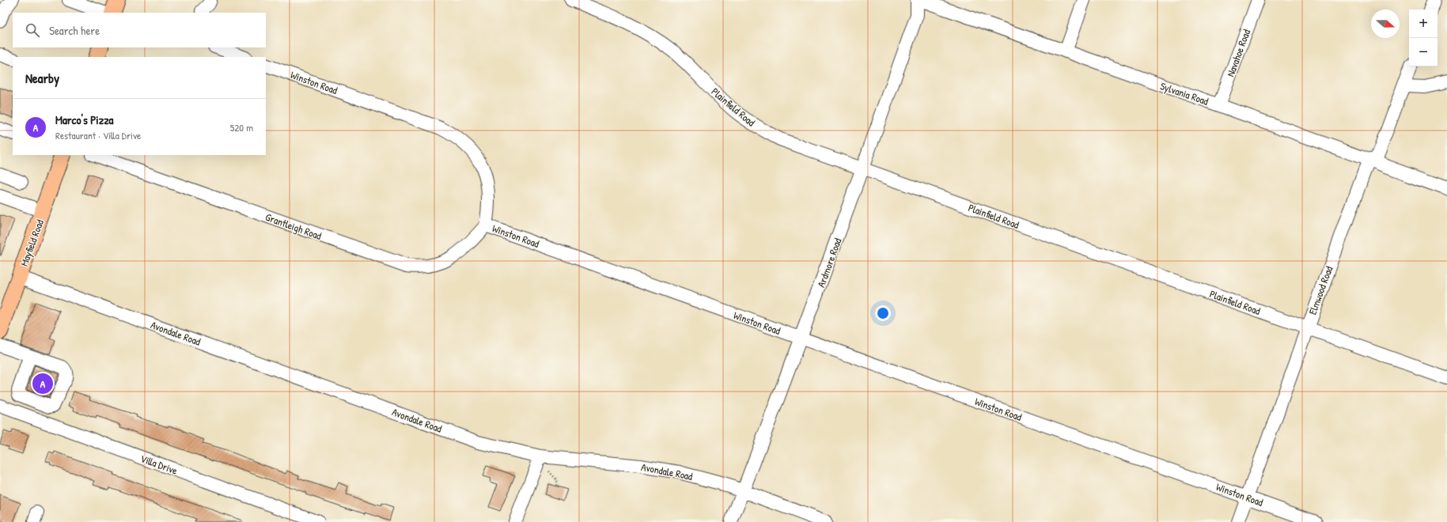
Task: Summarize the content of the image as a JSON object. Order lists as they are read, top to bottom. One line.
{"streets":{"main road":["Mayfield Road"],"street":["Navahoe Road","Winston Road","Sylvania Road","Plainfield Road","Grantleigh Road","Ardmore Road","Elmwood Road","Avondale Road","Villa Drive"]},"crossings":[["Navahoe Road","Sylvania Road"],["Winston Road","Grantleigh Road"],["Winston Road","Ardmore Road"],["Winston Road","Elmwood Road"],["Sylvania Road","Elmwood Road"],["Plainfield Road","Ardmore Road"],["Plainfield Road","Elmwood Road"],["Mayfield Road","Avondale Road"],["Ardmore Road","Avondale Road"]],"north":"right","page":{"map_buttons":["+","−"],"search":"Search here","heading":"Nearby","list":[{"mark":"A","name":"Marco's Pizza","note":"Restaurant · Villa Drive","value":"520 m"}],"pins":"A"}}
